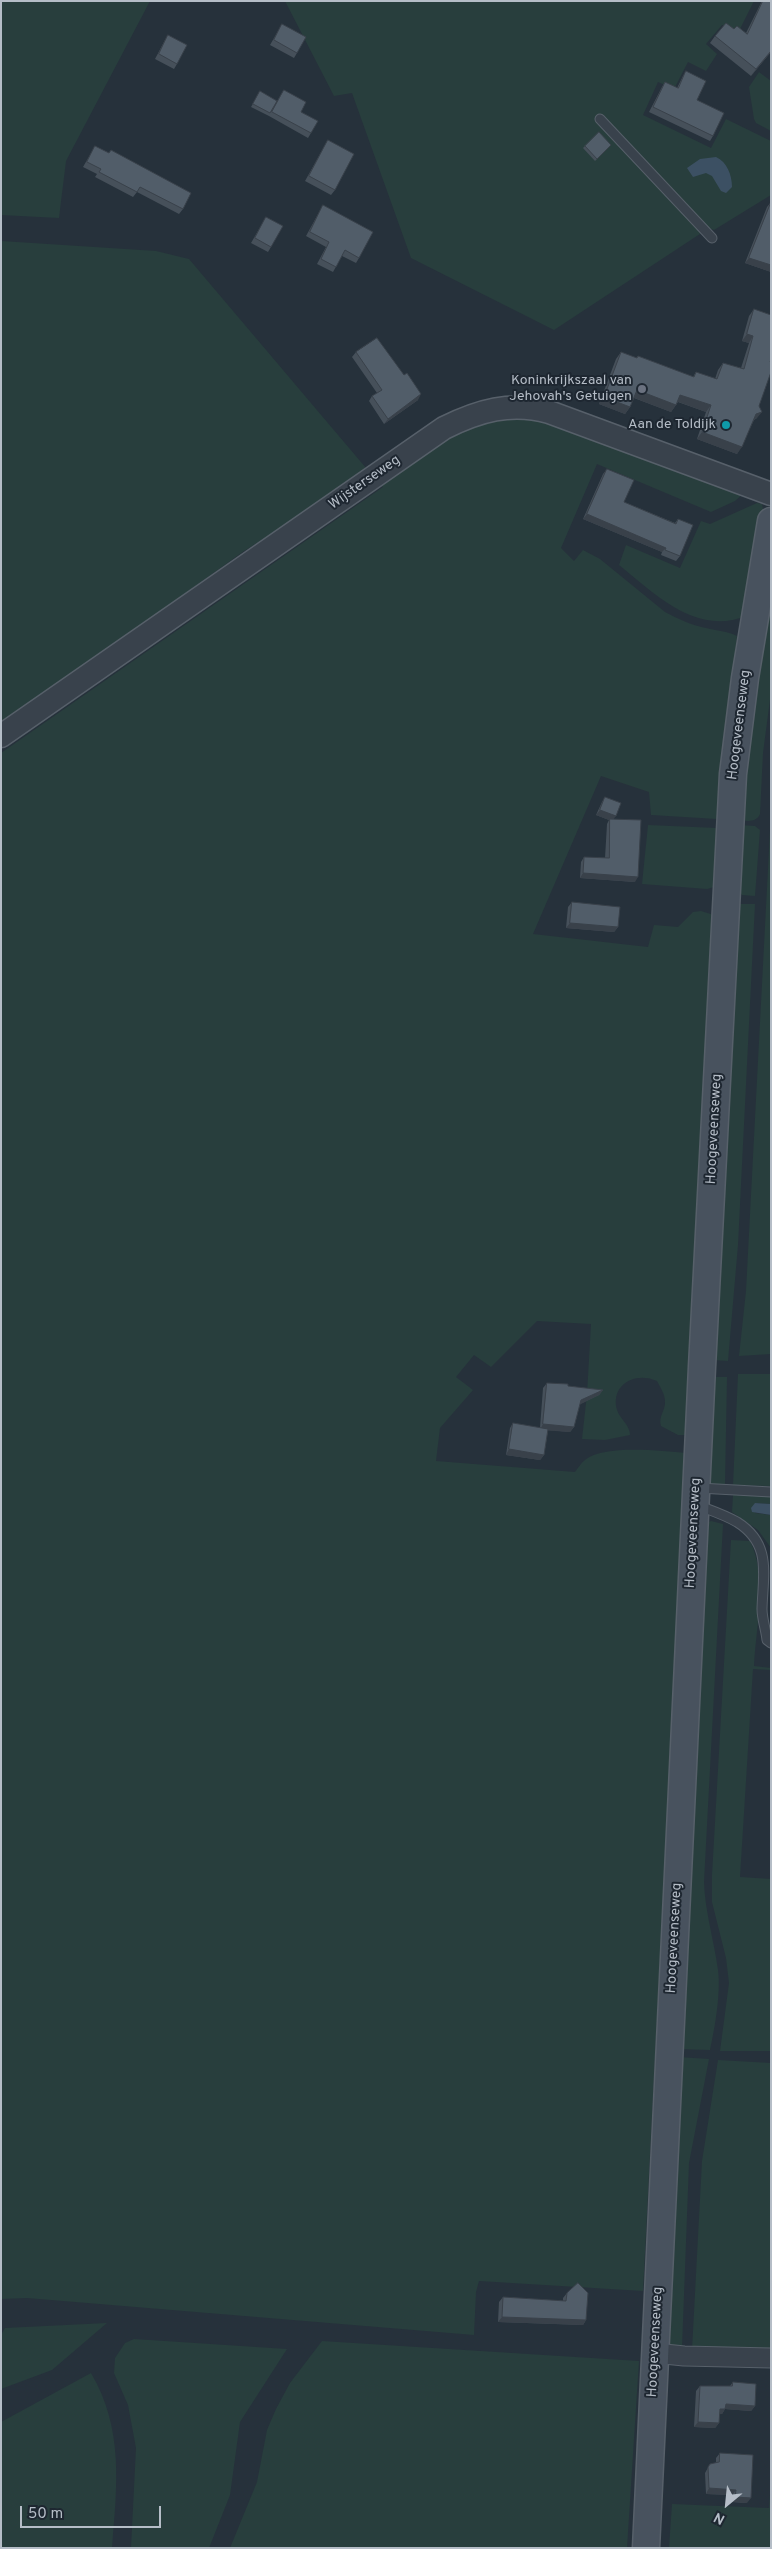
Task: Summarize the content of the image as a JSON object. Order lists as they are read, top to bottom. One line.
{"streets":{"main road":["Hoogeveenseweg"],"street":["Wijsterseweg"]},"places":["Koninkrijkszaal van Jehovah's Getuigen","Aan de Toldijk"],"scale_bar":"50 m","north":"bottom left"}
